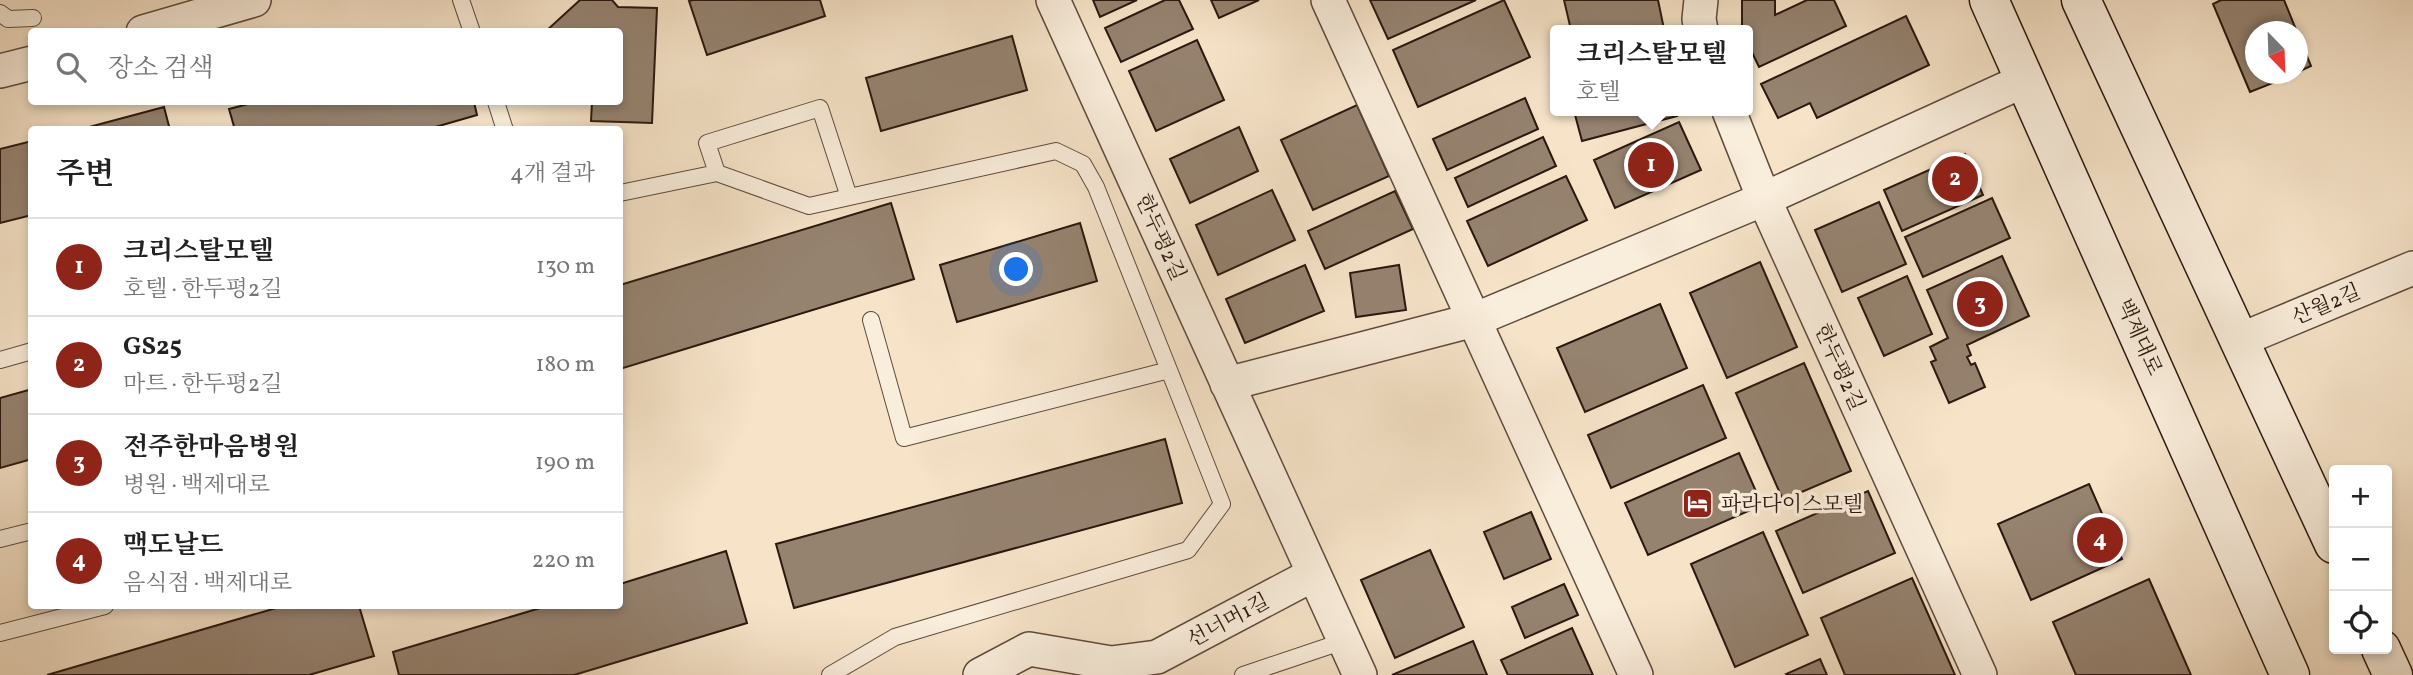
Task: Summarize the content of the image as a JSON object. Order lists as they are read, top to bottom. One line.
{"streets":{"street":["한두평2길","산월2길","백제대로","선너머1길"]},"crossings":[["한두평2길","선너머1길"]],"places":{"hotel":["파라다이스모텔"]},"north":"bottom right","page":{"popup":["크리스탈모텔","호텔"],"search":"장소 검색","heading":["주변","4개 결과"],"pins":["1","2","3","4"],"list":[{"mark":"1","name":"크리스탈모텔","note":"호텔 · 한두평2길","value":"130 m"},{"mark":"2","name":"GS25","note":"마트 · 한두평2길","value":"180 m"},{"mark":"3","name":"전주한마음병원","note":"병원 · 백제대로","value":"190 m"},{"mark":"4","name":"맥도날드","note":"음식점 · 백제대로","value":"220 m"}],"map_buttons":["+","−"]}}
